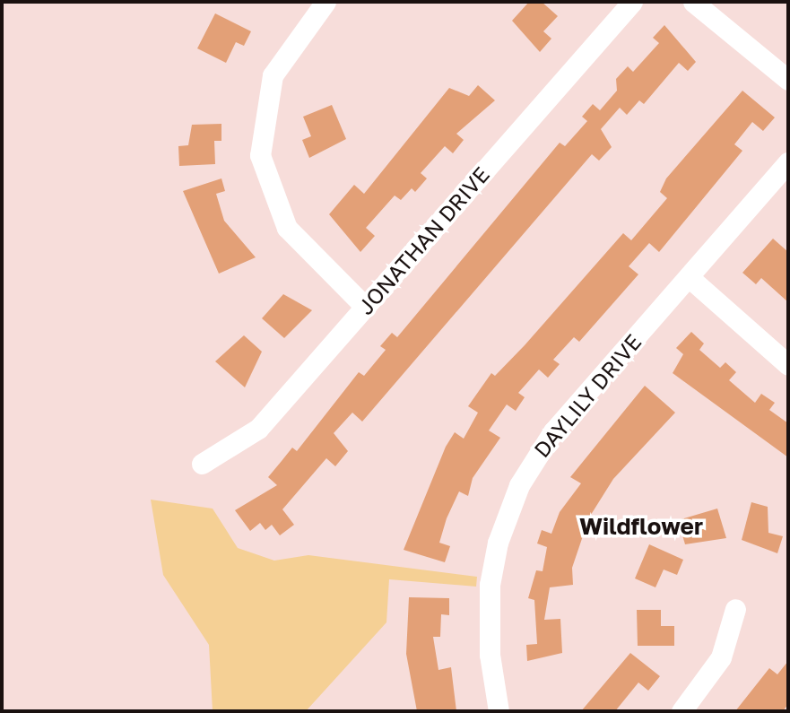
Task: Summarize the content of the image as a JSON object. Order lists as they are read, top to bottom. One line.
{"streets":{"street":["JONATHAN DRIVE","DAYLILY DRIVE"]},"districts":["Wildflower"]}
